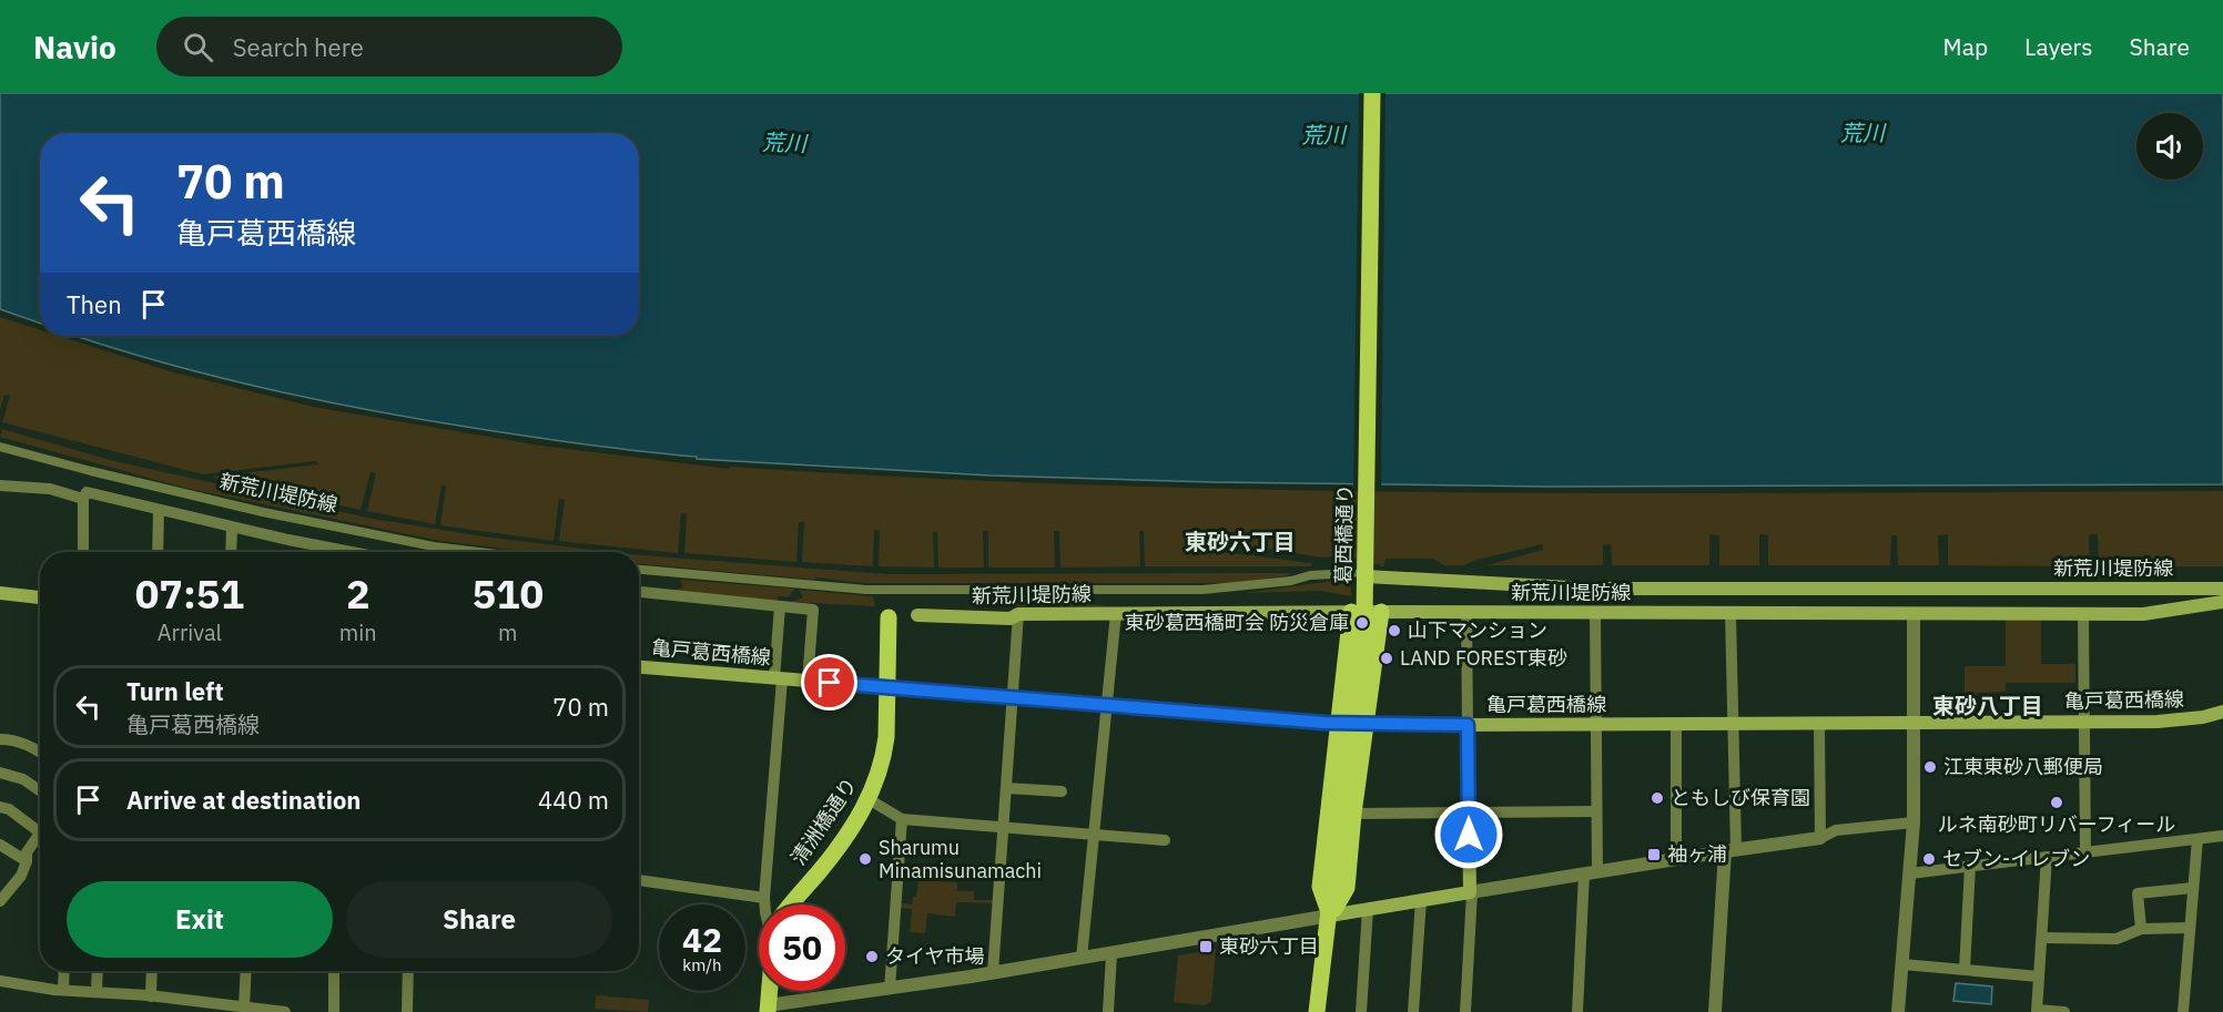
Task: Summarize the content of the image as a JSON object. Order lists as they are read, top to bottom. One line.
{"streets":{"main road":["新荒川堤防線","葛西橋通り","亀戸葛西橋線","清洲橋通り"]},"crossings":[["新荒川堤防線","葛西橋通り"],["亀戸葛西橋線","清洲橋通り"]],"districts":["東砂六丁目","東砂八丁目"],"water":["荒川"],"places":{"other":["東砂葛西橋町会 防災倉庫","山下マンション","LAND FOREST東砂","江東東砂八郵便局","ともしび保育園","ルネ南砂町リバーフィール","Sharumu Minamisunamachi","セブン-イレブン","タイヤ市場"],"transit":["袖ヶ浦","東砂六丁目"]},"page":{"header":"Navio","search":"Search here","nav":["Map","Layers","Share"],"turn":["70 m","亀戸葛西橋線"],"then":"Then","eta":["07:51","Arrival","2","min","510","m"],"list":[{"name":"Turn left","note":"亀戸葛西橋線","value":"70 m"},{"name":"Arrive at destination","value":"440 m"}],"buttons":["Exit","Share"],"speed":"42 km/h","limit":"50"}}
